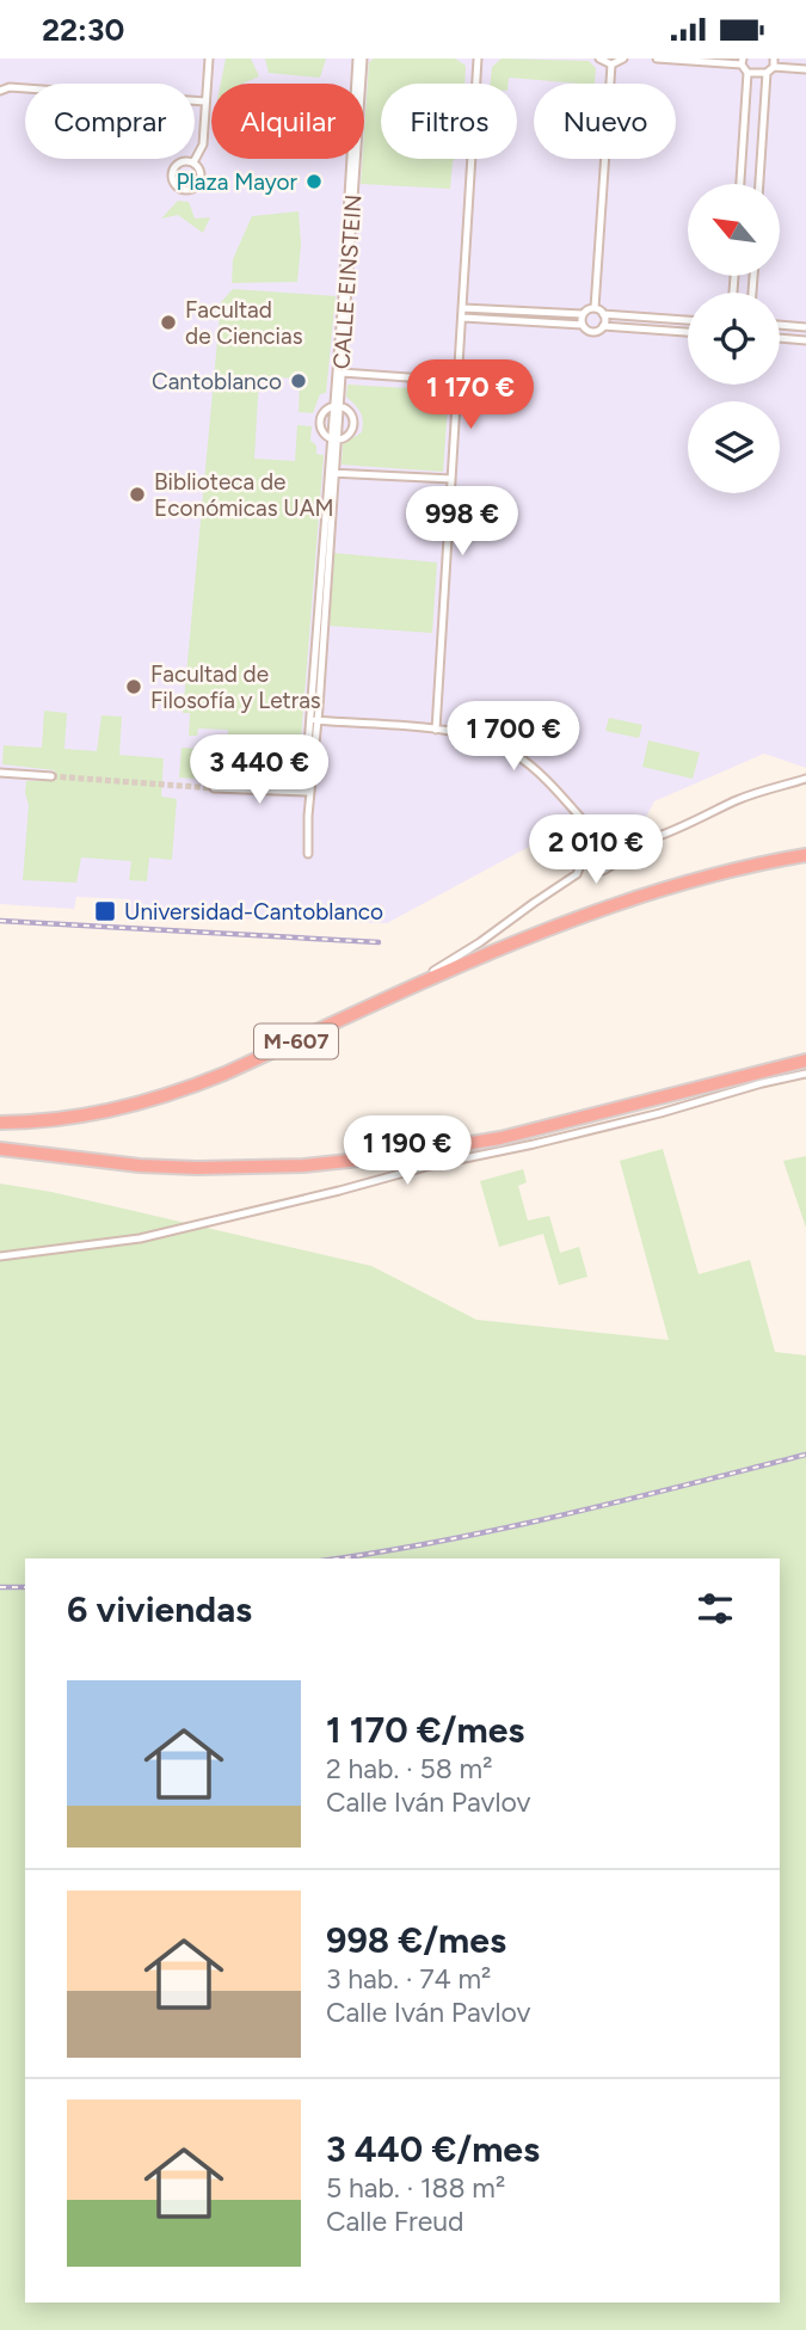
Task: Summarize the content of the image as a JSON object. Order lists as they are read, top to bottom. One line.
{"streets":{"highway":["M-607"],"street":["CALLE EINSTEIN"]},"places":{"other":["Plaza Mayor","Facultad de Ciencias","Cantoblanco","Biblioteca de Económicas UAM","Facultad de Filosofía y Letras"],"transit":["Universidad-Cantoblanco"]},"north":"top left","page":{"status":"22:30","chip":["Comprar","Alquilar","Filtros","Nuevo"],"price":["1 170 €","998 €","1 700 €","3 440 €","2 010 €","1 190 €"],"heading":"6 viviendas","list":[{"name":"1 170 €/mes","note":"2 hab. · 58 m² · Calle Iván Pavlov"},{"name":"998 €/mes","note":"3 hab. · 74 m² · Calle Iván Pavlov"},{"name":"3 440 €/mes","note":"5 hab. · 188 m² · Calle Freud"}]}}
